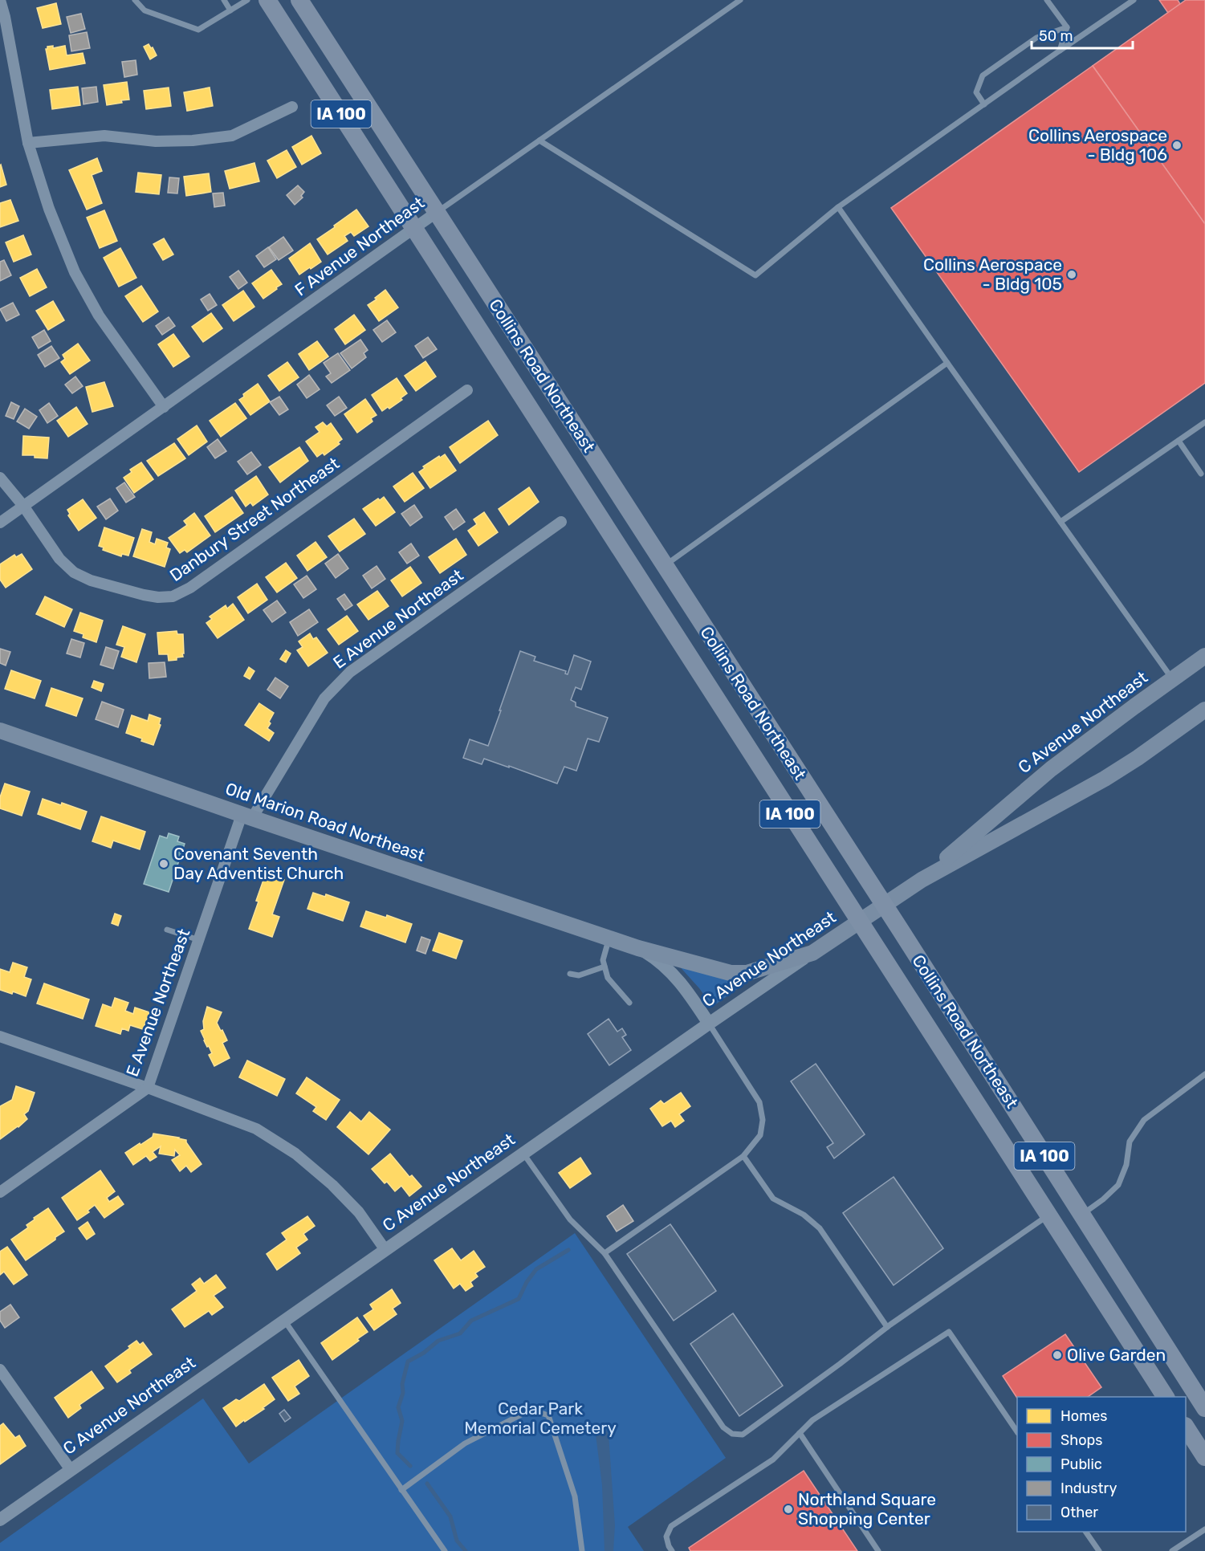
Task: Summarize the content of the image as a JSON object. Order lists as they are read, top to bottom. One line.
{"streets":{"highway":["IA 100","Collins Road Northeast"],"main road":["C Avenue Northeast","Old Marion Road Northeast"],"street":["F Avenue Northeast","Danbury Street Northeast","E Avenue Northeast"]},"crossings":[["F Avenue Northeast","Collins Road Northeast"],["F Avenue Northeast","Danbury Street Northeast"],["Collins Road Northeast","C Avenue Northeast"],["E Avenue Northeast","Old Marion Road Northeast"],["C Avenue Northeast","Old Marion Road Northeast"]],"parks":["Cedar Park Memorial Cemetery"],"places":["Collins Aerospace - Bldg 106","Collins Aerospace - Bldg 105","Covenant Seventh Day Adventist Church","Olive Garden","Northland Square Shopping Center"],"legend":["Homes","Shops","Public","Industry","Other"],"scale_bar":"50 m"}
